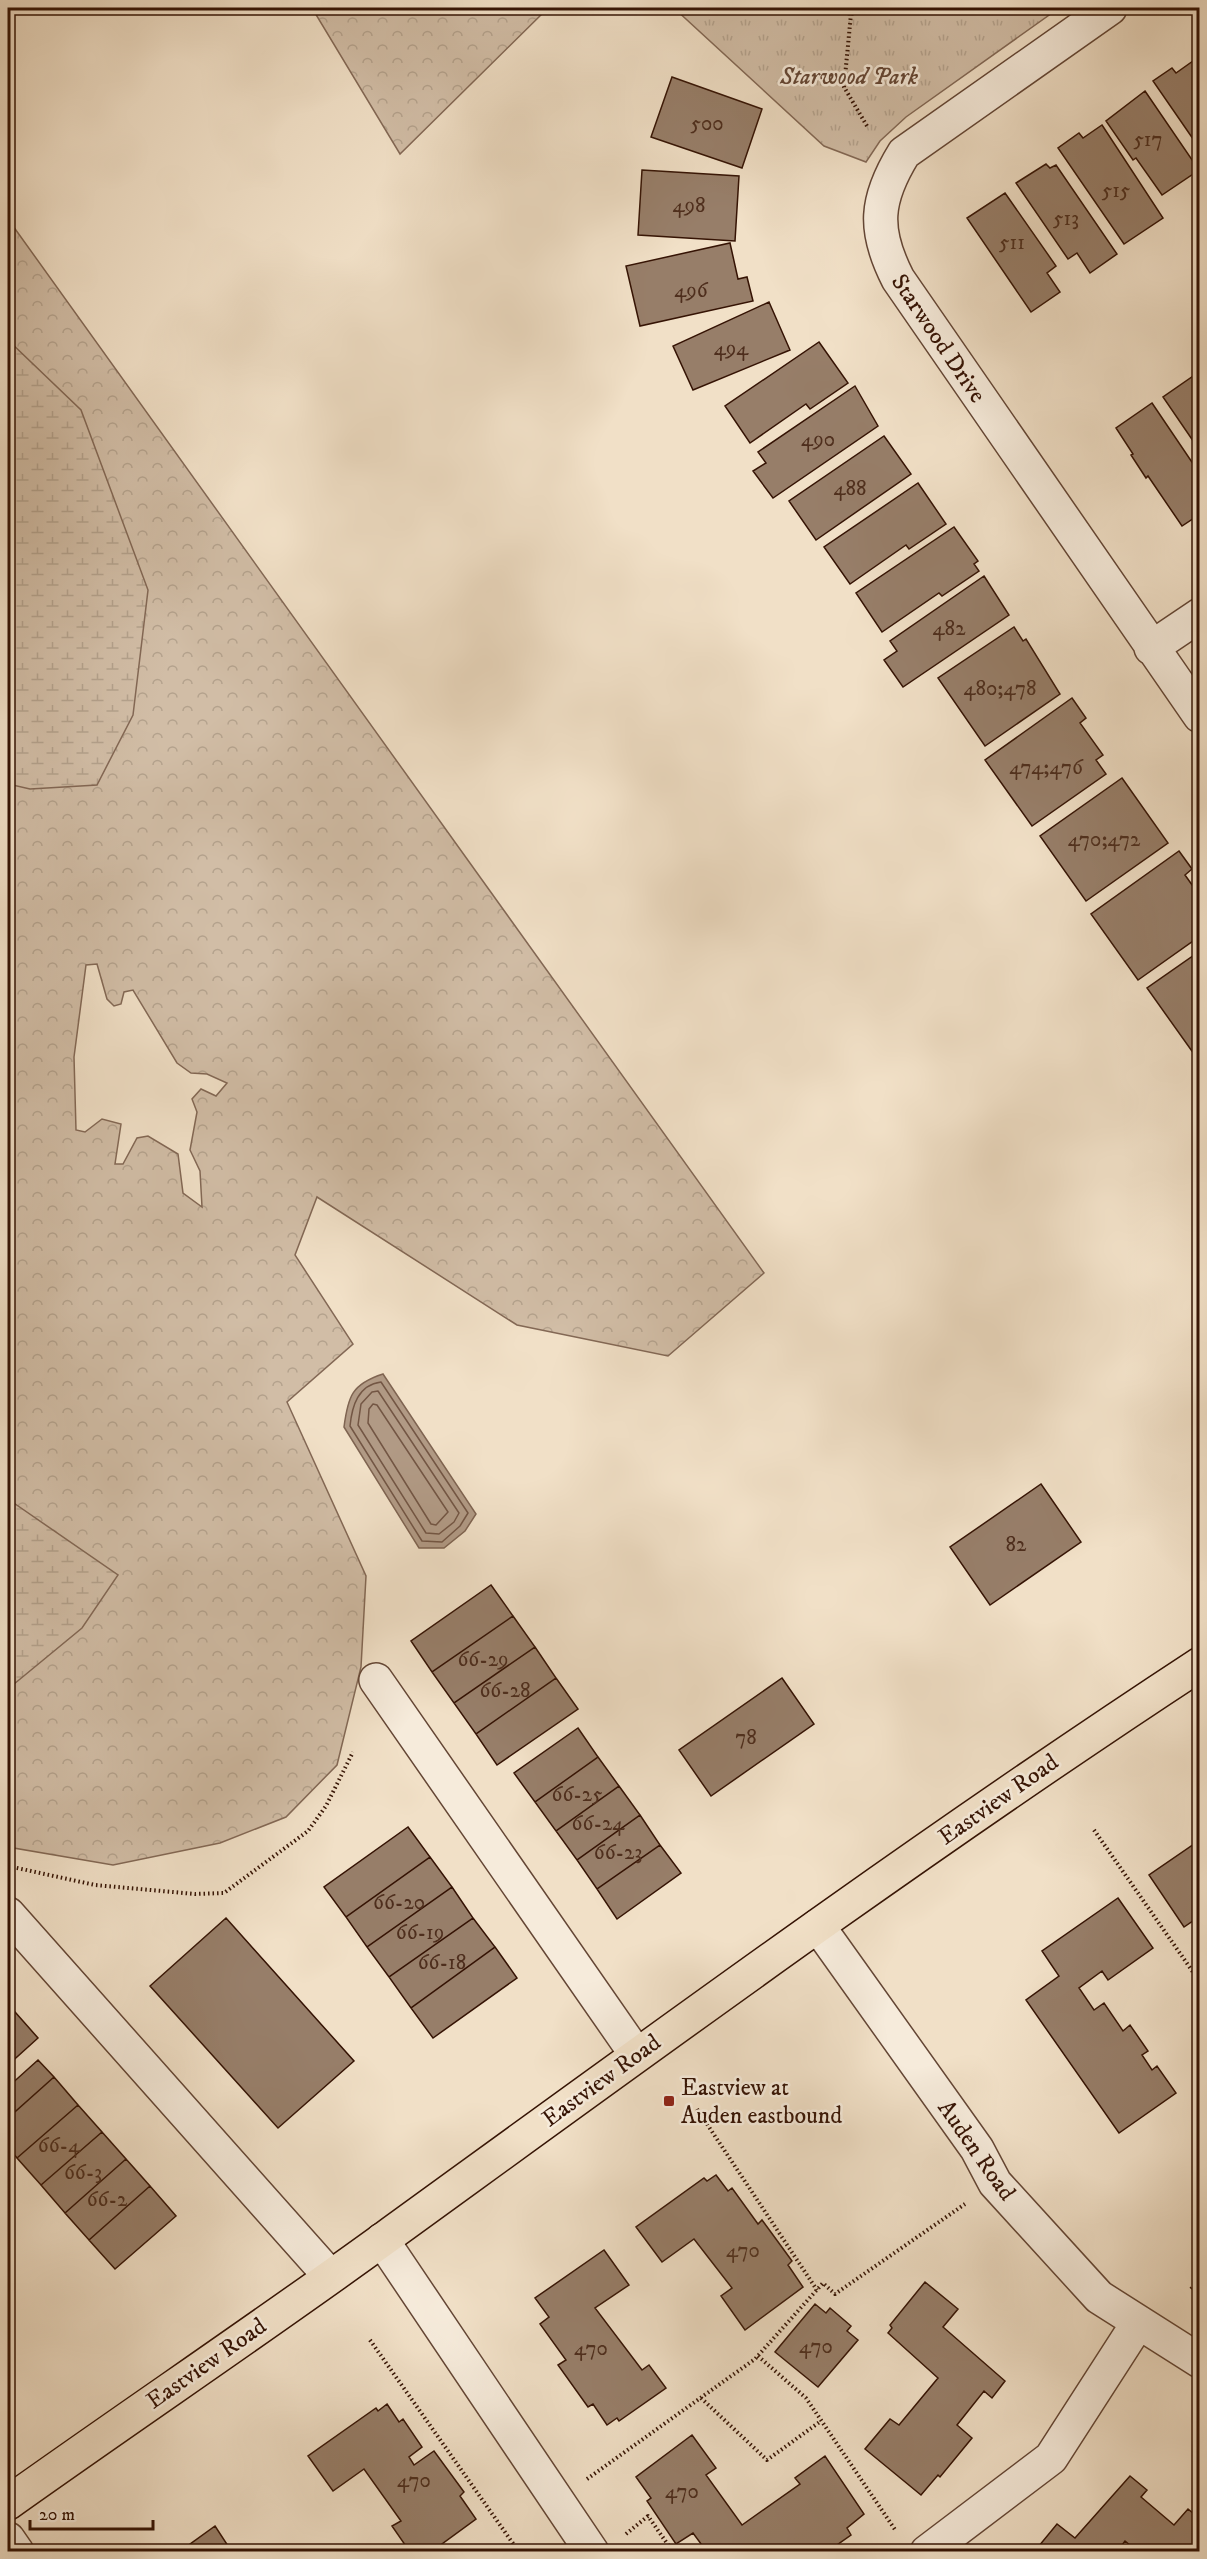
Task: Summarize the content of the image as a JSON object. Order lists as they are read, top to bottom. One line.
{"streets":{"main road":["Eastview Road"],"street":["Starwood Drive","Auden Road"]},"crossings":[["Eastview Road","Auden Road"]],"parks":["Starwood Park"],"places":{"transit":["Eastview at Auden eastbound"]},"house_numbers":["500","517","515","498","513","511","496","494","490","488","482","480;478","474;476","470;472","82","66-29","66-28","78","66-25","66-24","66-23","66-20","66-19","66-18","66-4","66-3","66-2","470","470","470","470","470"],"scale_bar":"20 m"}
